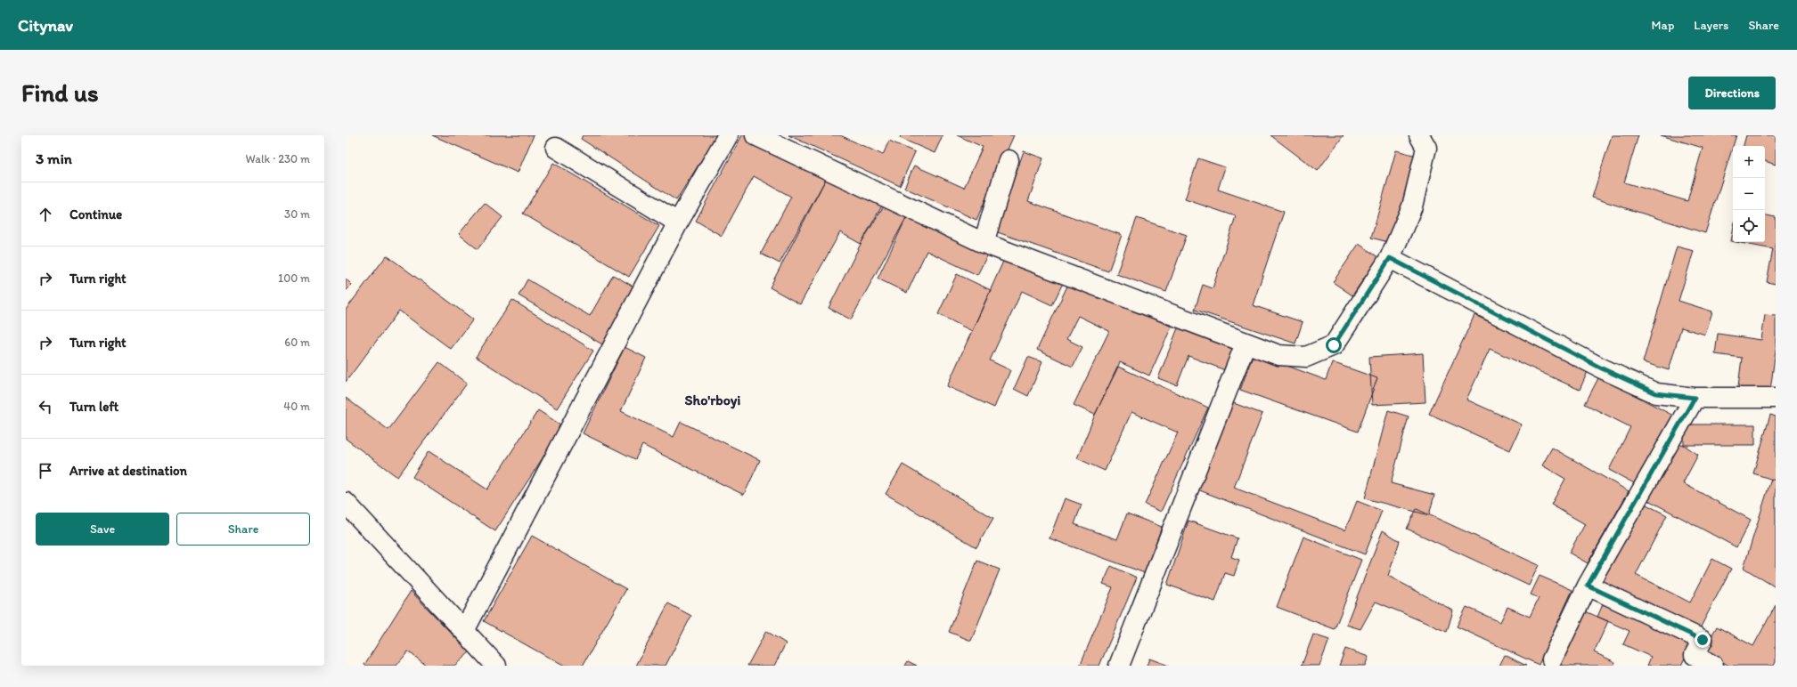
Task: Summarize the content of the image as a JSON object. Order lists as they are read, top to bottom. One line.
{"districts":["Sho'rboyi"],"page":{"header":"Citynav","nav":["Map","Layers","Share"],"buttons":["Directions",["Save","Share"]],"title":"Find us","heading":["3 min","Walk · 230 m"],"map_buttons":["+","−"],"list":[["Continue","30 m"],["Turn right","100 m"],["Turn right","60 m"],["Turn left","40 m"],"Arrive at destination"]}}
